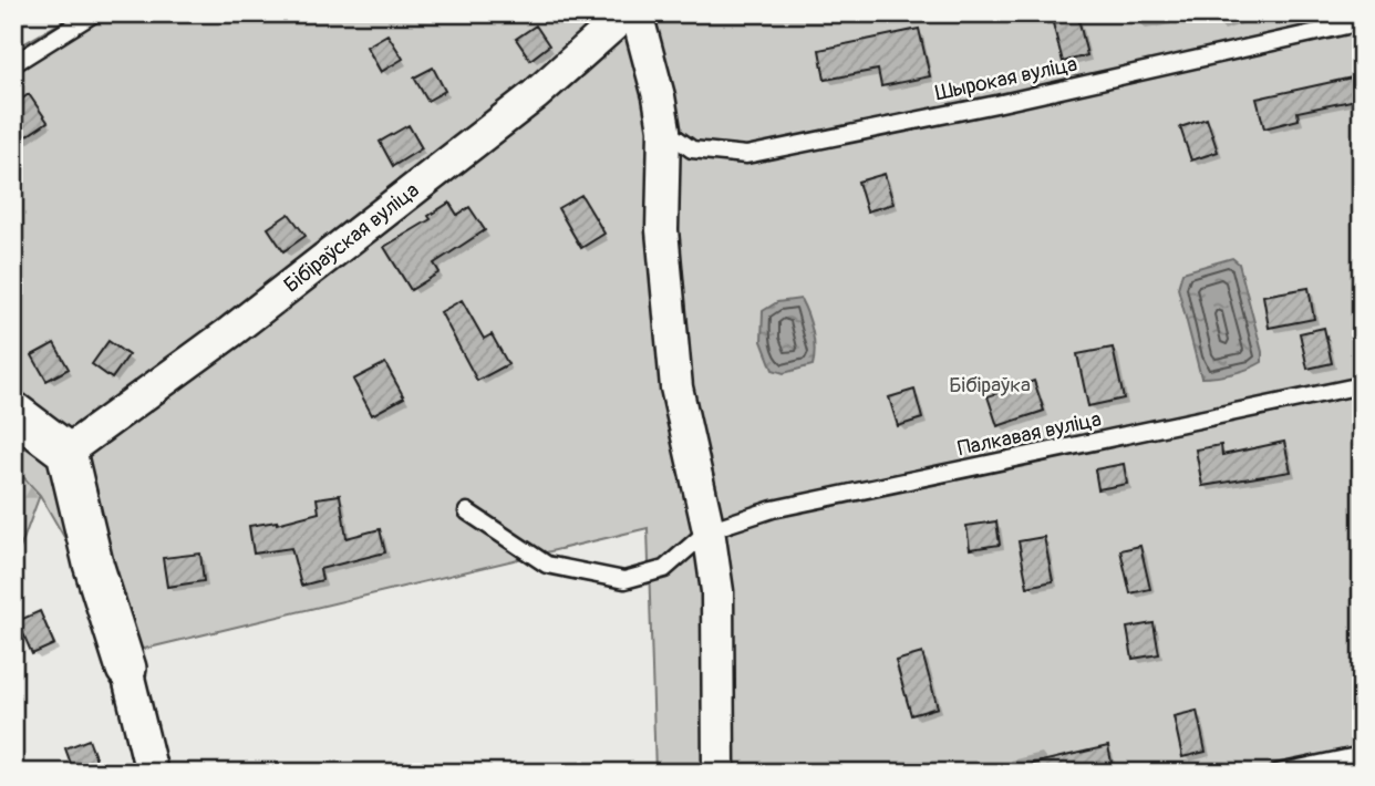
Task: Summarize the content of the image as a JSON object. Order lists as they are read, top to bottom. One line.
{"streets":{"street":["Бібіраўская вуліца"],"lane":["Шырокая вуліца","Палкавая вуліца"]},"parks":["Бібіраўка"]}
